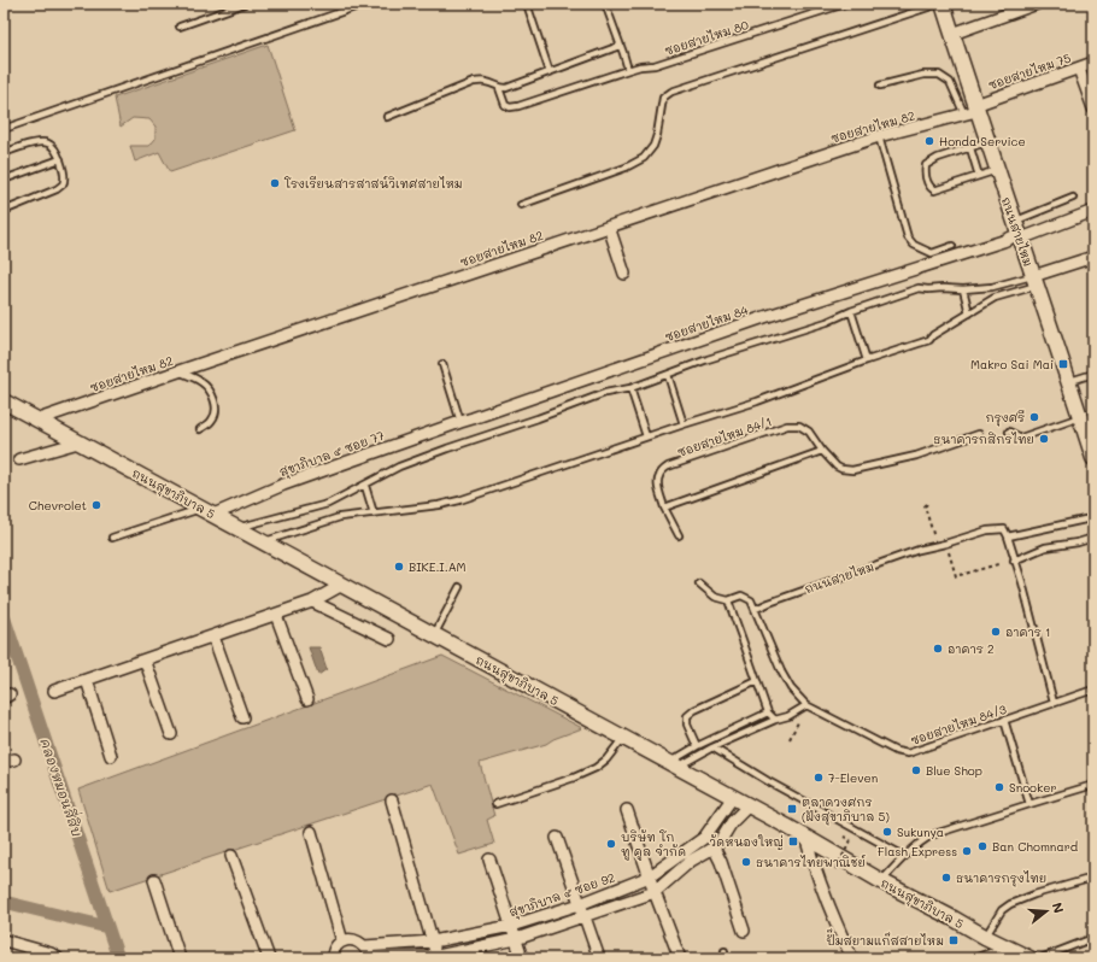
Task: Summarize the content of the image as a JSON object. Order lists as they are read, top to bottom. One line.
{"streets":{"main road":["ถนนสายไหม","ถนนสุขาภิบาล 5"],"street":["ซอยสายไหม 75","ซอยสายไหม 82","ซอยสายไหม 84","สุขาภิบาล ๕ ซอย 77","สุขาภิบาล ๕ ซอย 92"],"lane":["ซอยสายไหม 80","ซอยสายไหม 84/1","ซอยสายไหม 84/3"]},"crossings":[["ซอยสายไหม 75","ซอยสายไหม 82"],["ซอยสายไหม 75","ถนนสายไหม"],["ซอยสายไหม 82","ถนนสายไหม"],["ซอยสายไหม 82","ถนนสุขาภิบาล 5"],["ถนนสายไหม","ซอยสายไหม 84"],["ซอยสายไหม 84","สุขาภิบาล ๕ ซอย 77"],["สุขาภิบาล ๕ ซอย 77","ถนนสุขาภิบาล 5"],["ถนนสุขาภิบาล 5","สุขาภิบาล ๕ ซอย 92"]],"water":["คลองหมอนสี่สิบ"],"places":{"other":["Honda Service","โรงเรียนสารสาสน์วิเทศสายไหม","กรุงศรี","ธนาคารกสิกรไทย","Chevrolet","BIKE.I.AM","อาคาร 1","อาคาร 2","Blue Shop","7-Eleven","Snooker","Sukunya","บริษัท โก ทู คูล จำกัด","Ban Chomnard","Flash Express","ธนาคารไทยพาณิชย์","ธนาคารกรุงไทย"],"transit":["Makro Sai Mai","ตลาดวงศกร (ฝั่งสุขาภิบาล 5)","วัดหนองใหญ่","ปั๊มสยามแก๊สสายไหม"]},"north":"right"}
